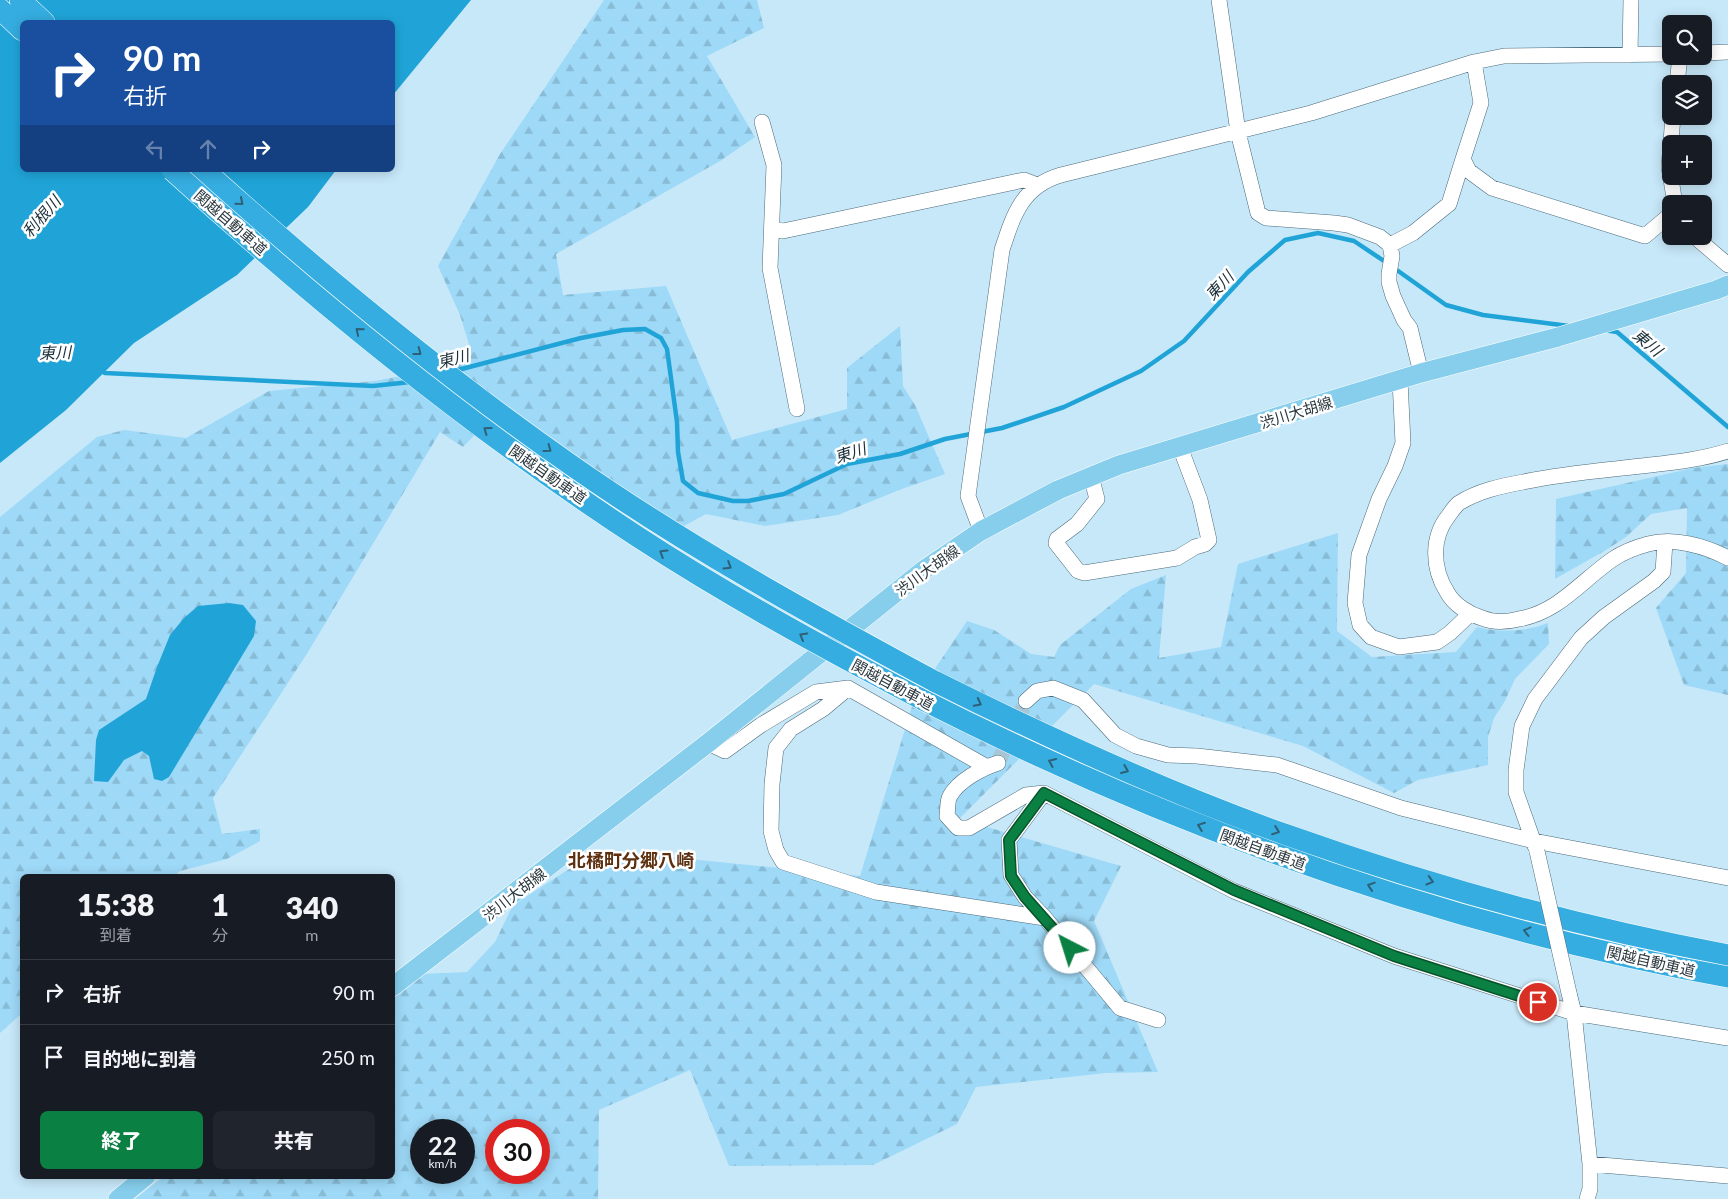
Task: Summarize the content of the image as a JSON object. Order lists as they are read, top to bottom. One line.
{"streets":{"highway":["関越自動車道"],"main road":["渋川大胡線"]},"districts":["北橘町分郷八崎"],"water":["利根川","東川"],"page":{"map_buttons":["+","−"],"turn":["90 m","右折"],"eta":["15:38","到着","1","分","340","m"],"list":[{"name":"右折","value":"90 m"},{"name":"目的地に到着","value":"250 m"}],"buttons":["終了","共有"],"speed":"22 km/h","limit":"30"}}
